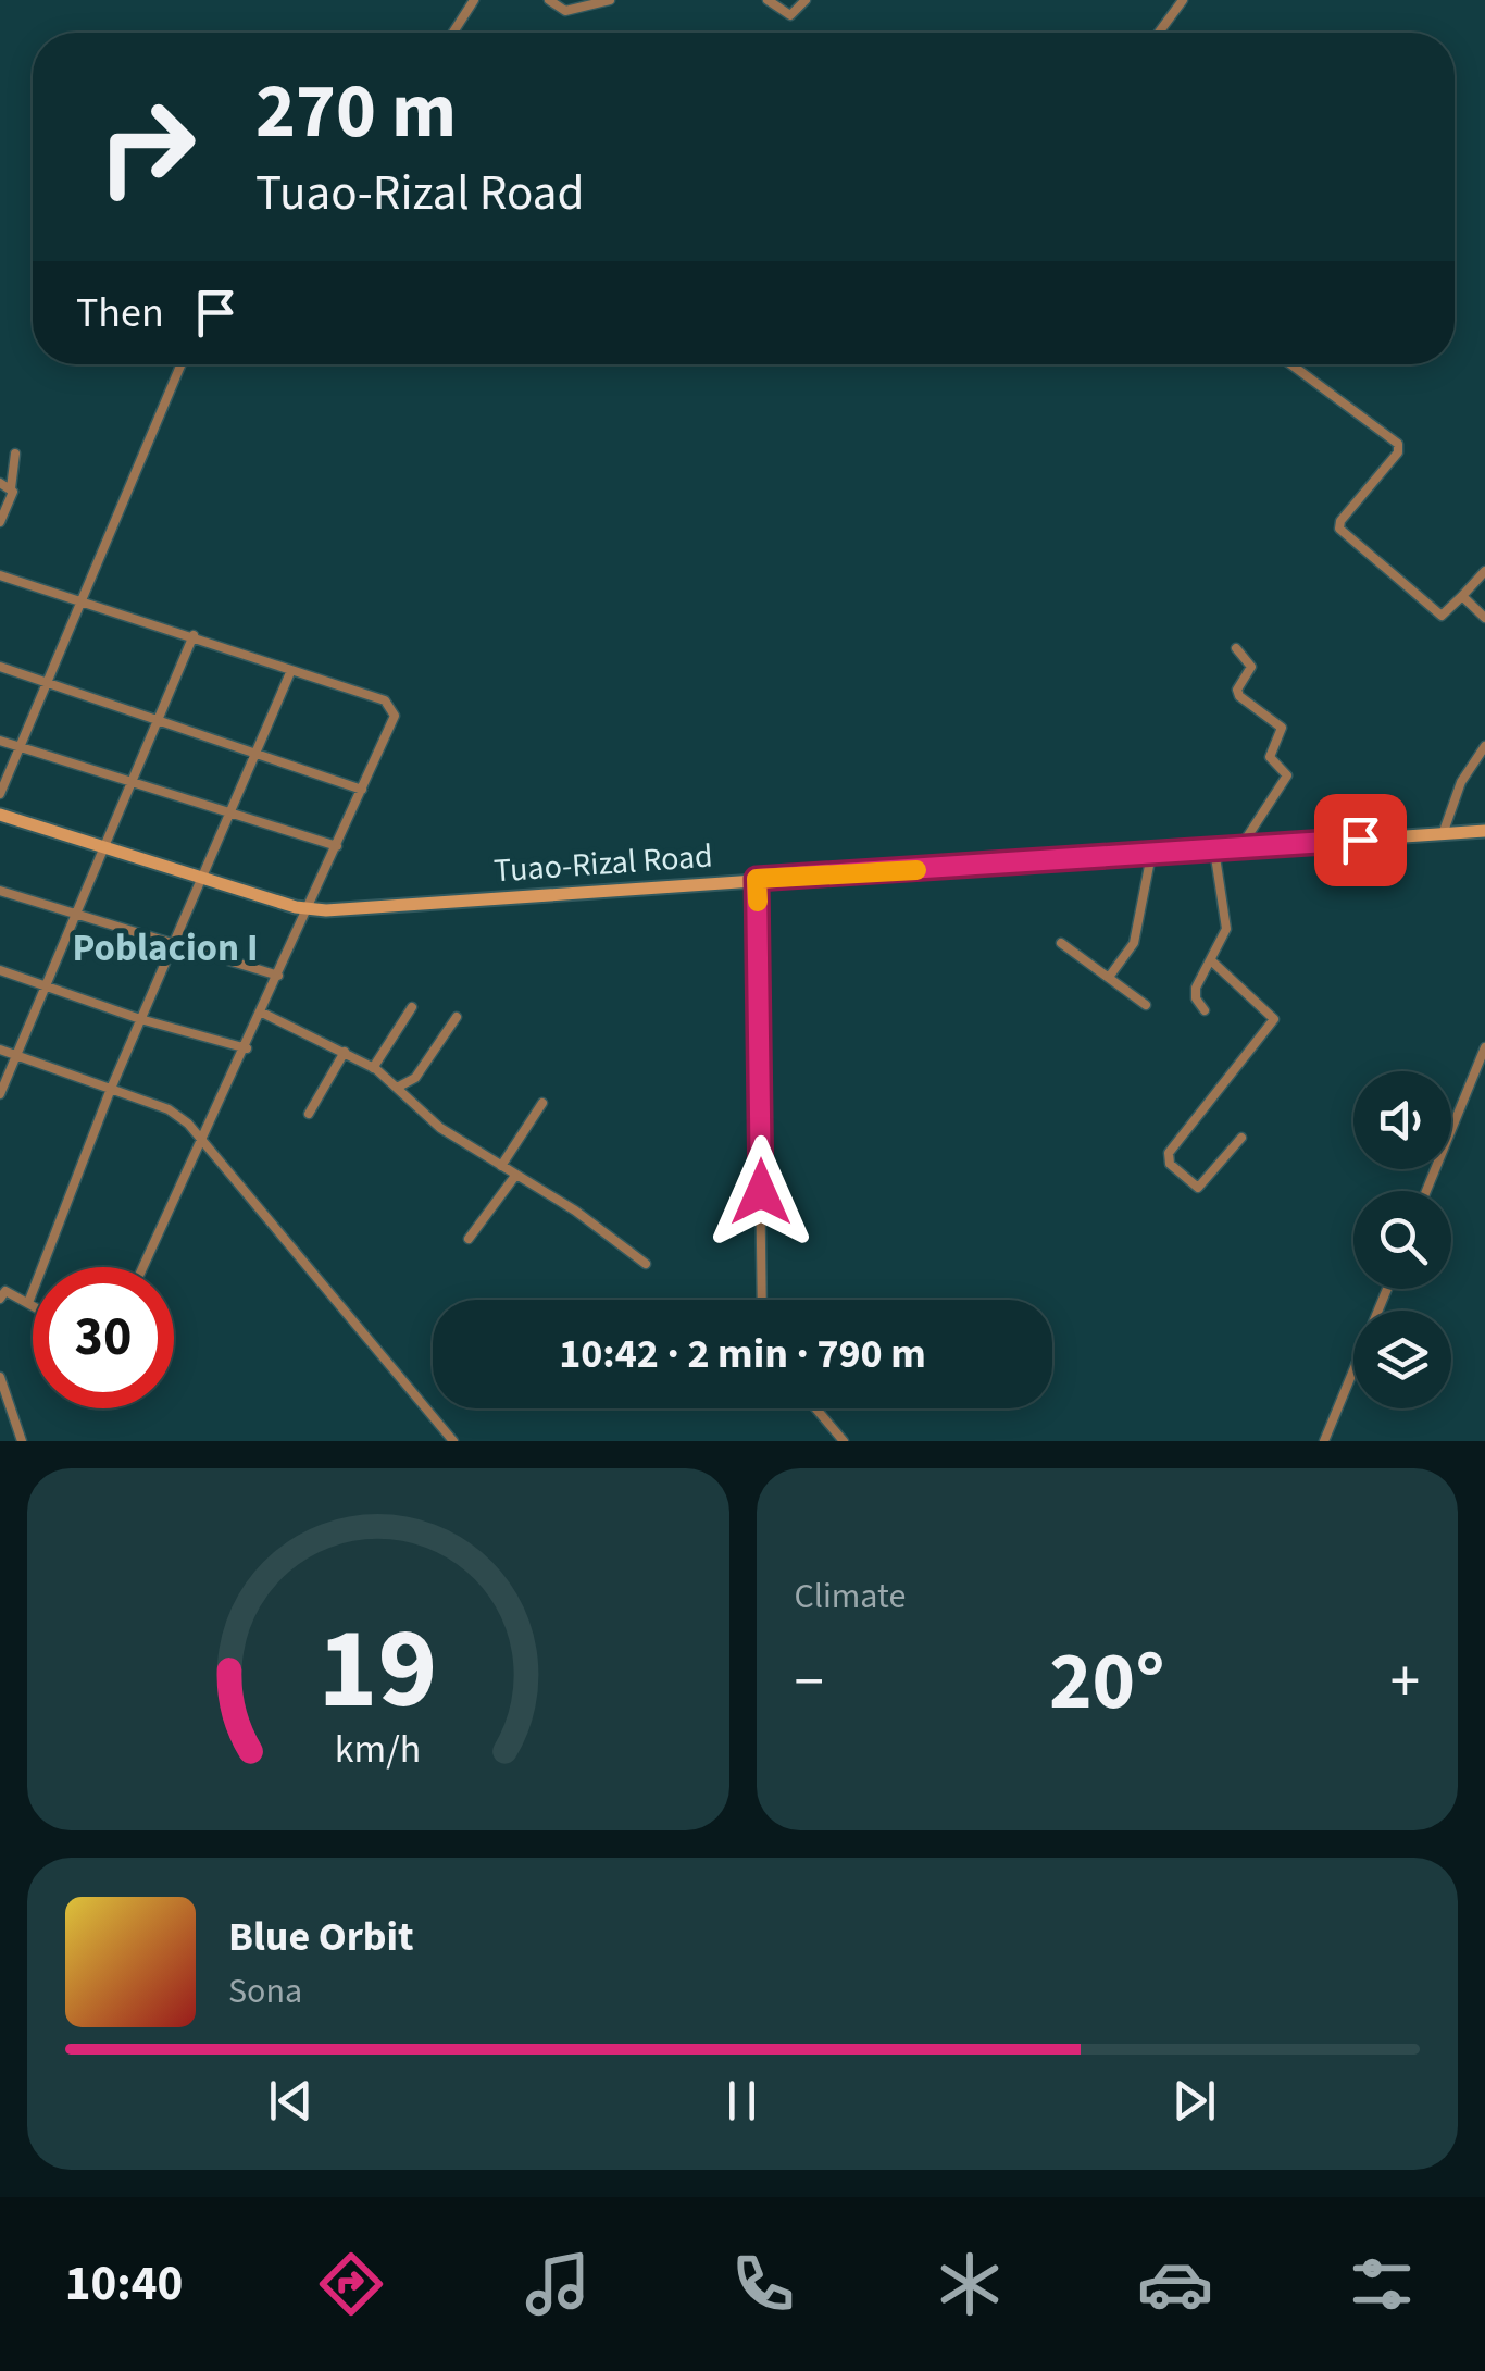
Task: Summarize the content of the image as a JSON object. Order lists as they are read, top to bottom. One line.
{"streets":{"main road":["Tuao-Rizal Road"]},"districts":["Poblacion I"],"page":{"turn":["270 m","Tuao-Rizal Road"],"then":"Then","limit":"30","trip":"10:42 · 2 min · 790 m","tile":"Climate","heat":["−","20°","+"],"song":["Blue Orbit","Sona"],"tabs":"10:40","gauge":["19","km/h"]}}
